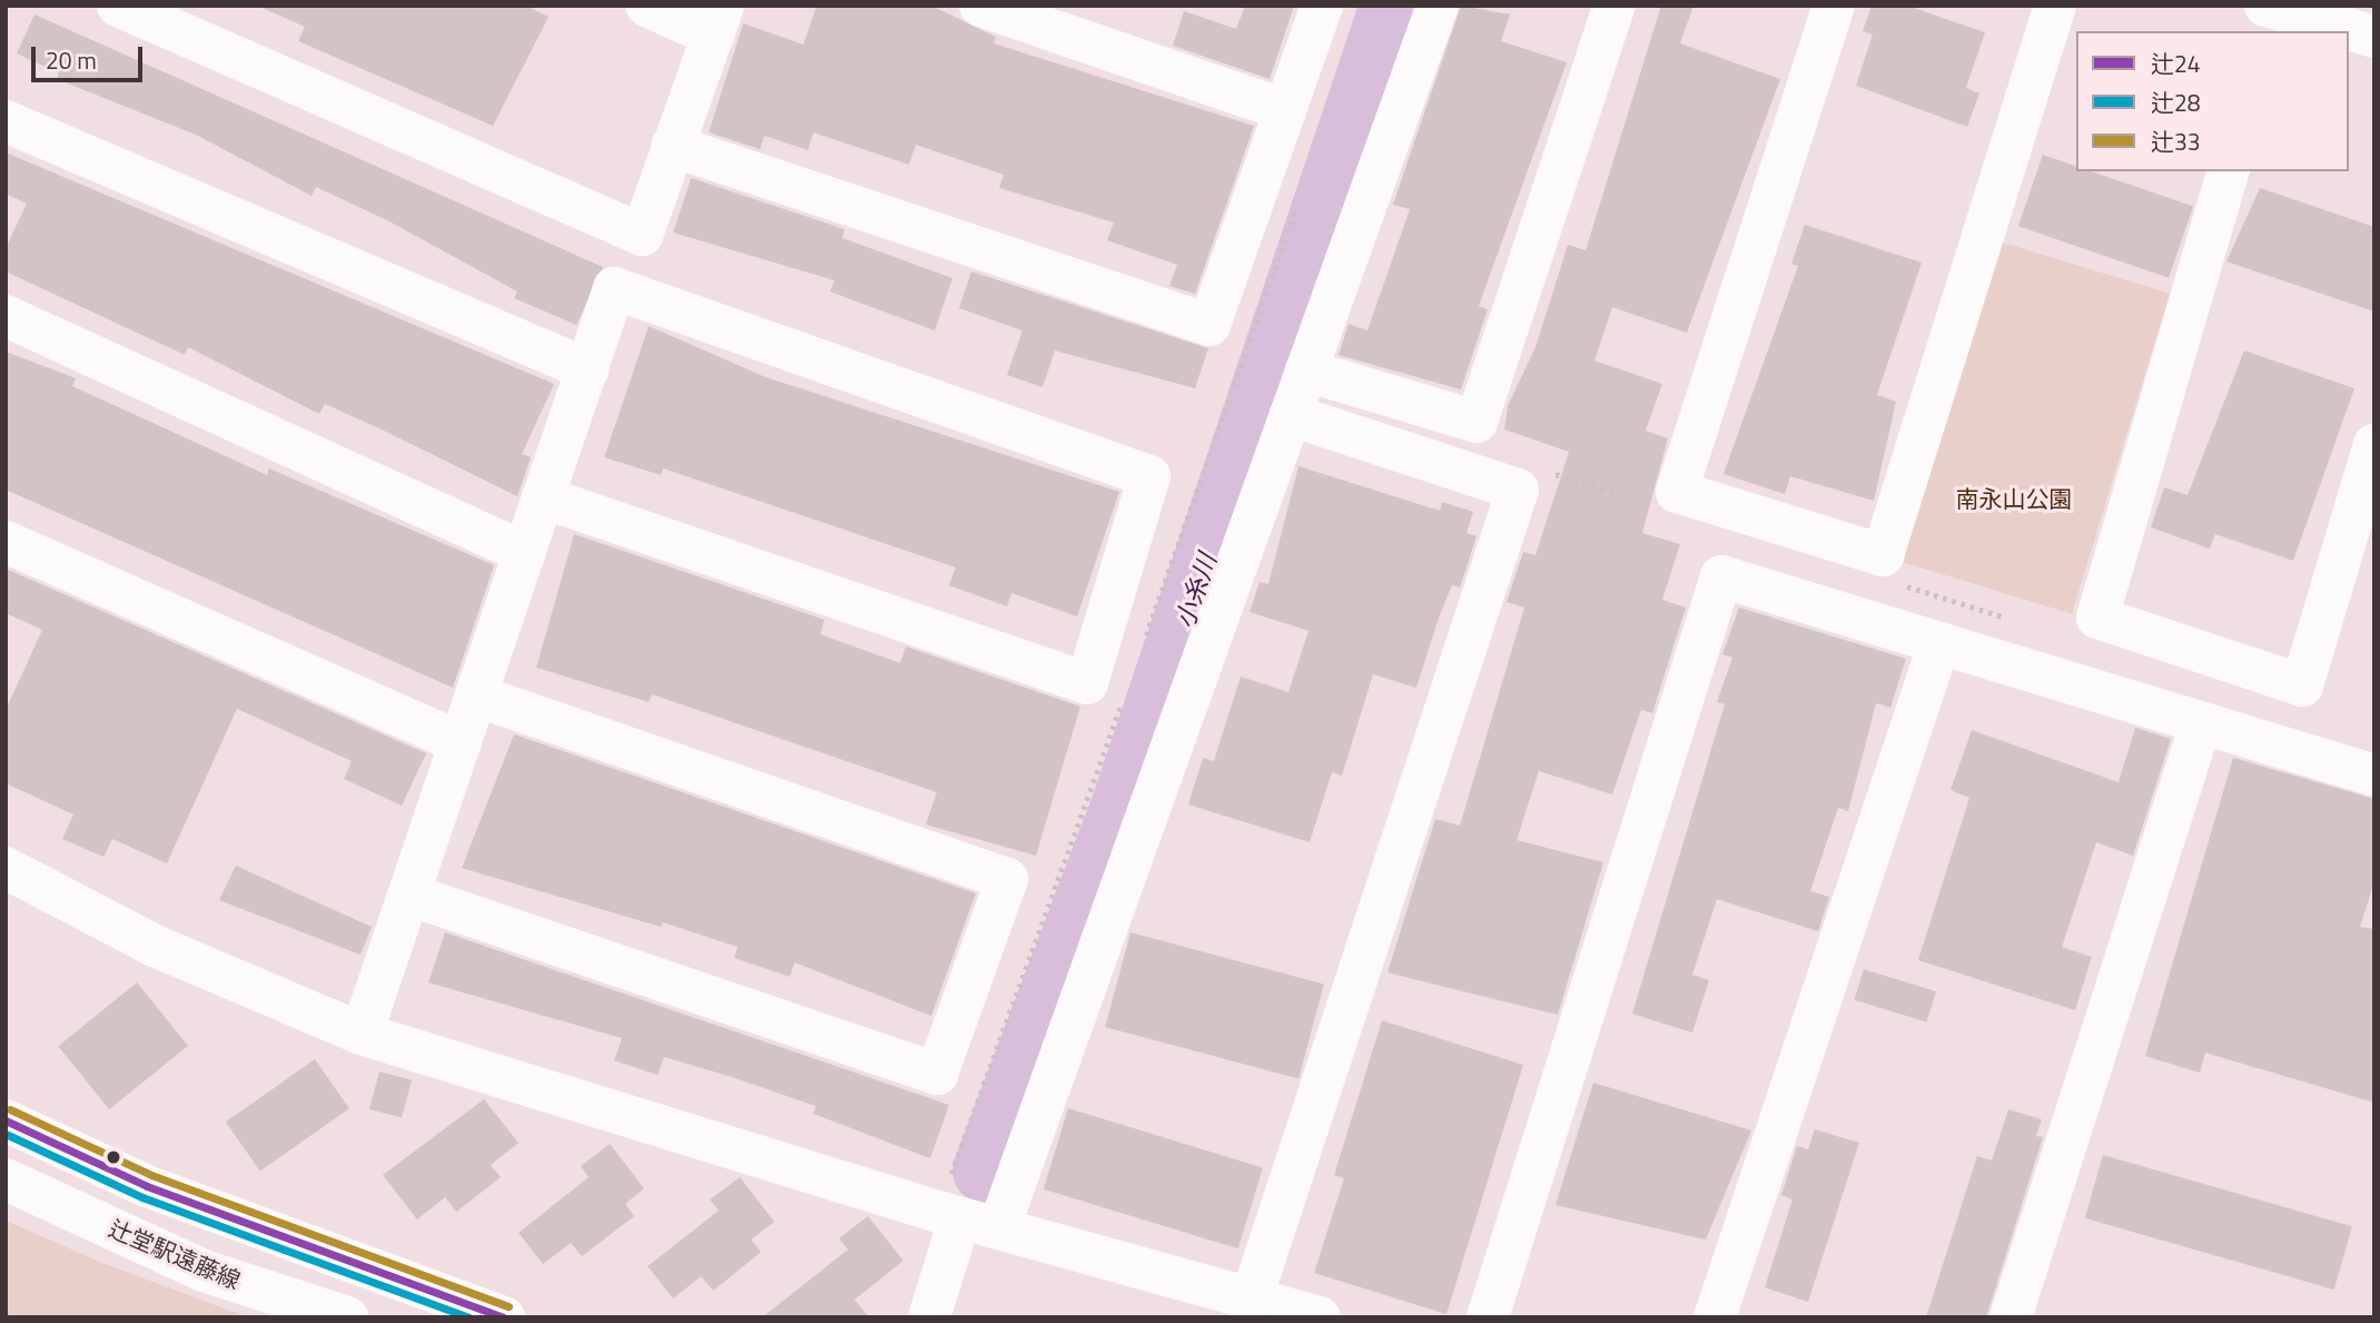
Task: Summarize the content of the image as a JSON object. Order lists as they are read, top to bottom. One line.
{"streets":{"street":["辻堂駅遠藤線"]},"water":["小糸川"],"parks":["南永山公園"],"lines":["transit line 辻33","transit line 辻24","transit line 辻28"],"legend":["辻24","辻28","辻33"],"scale_bar":"20 m"}
